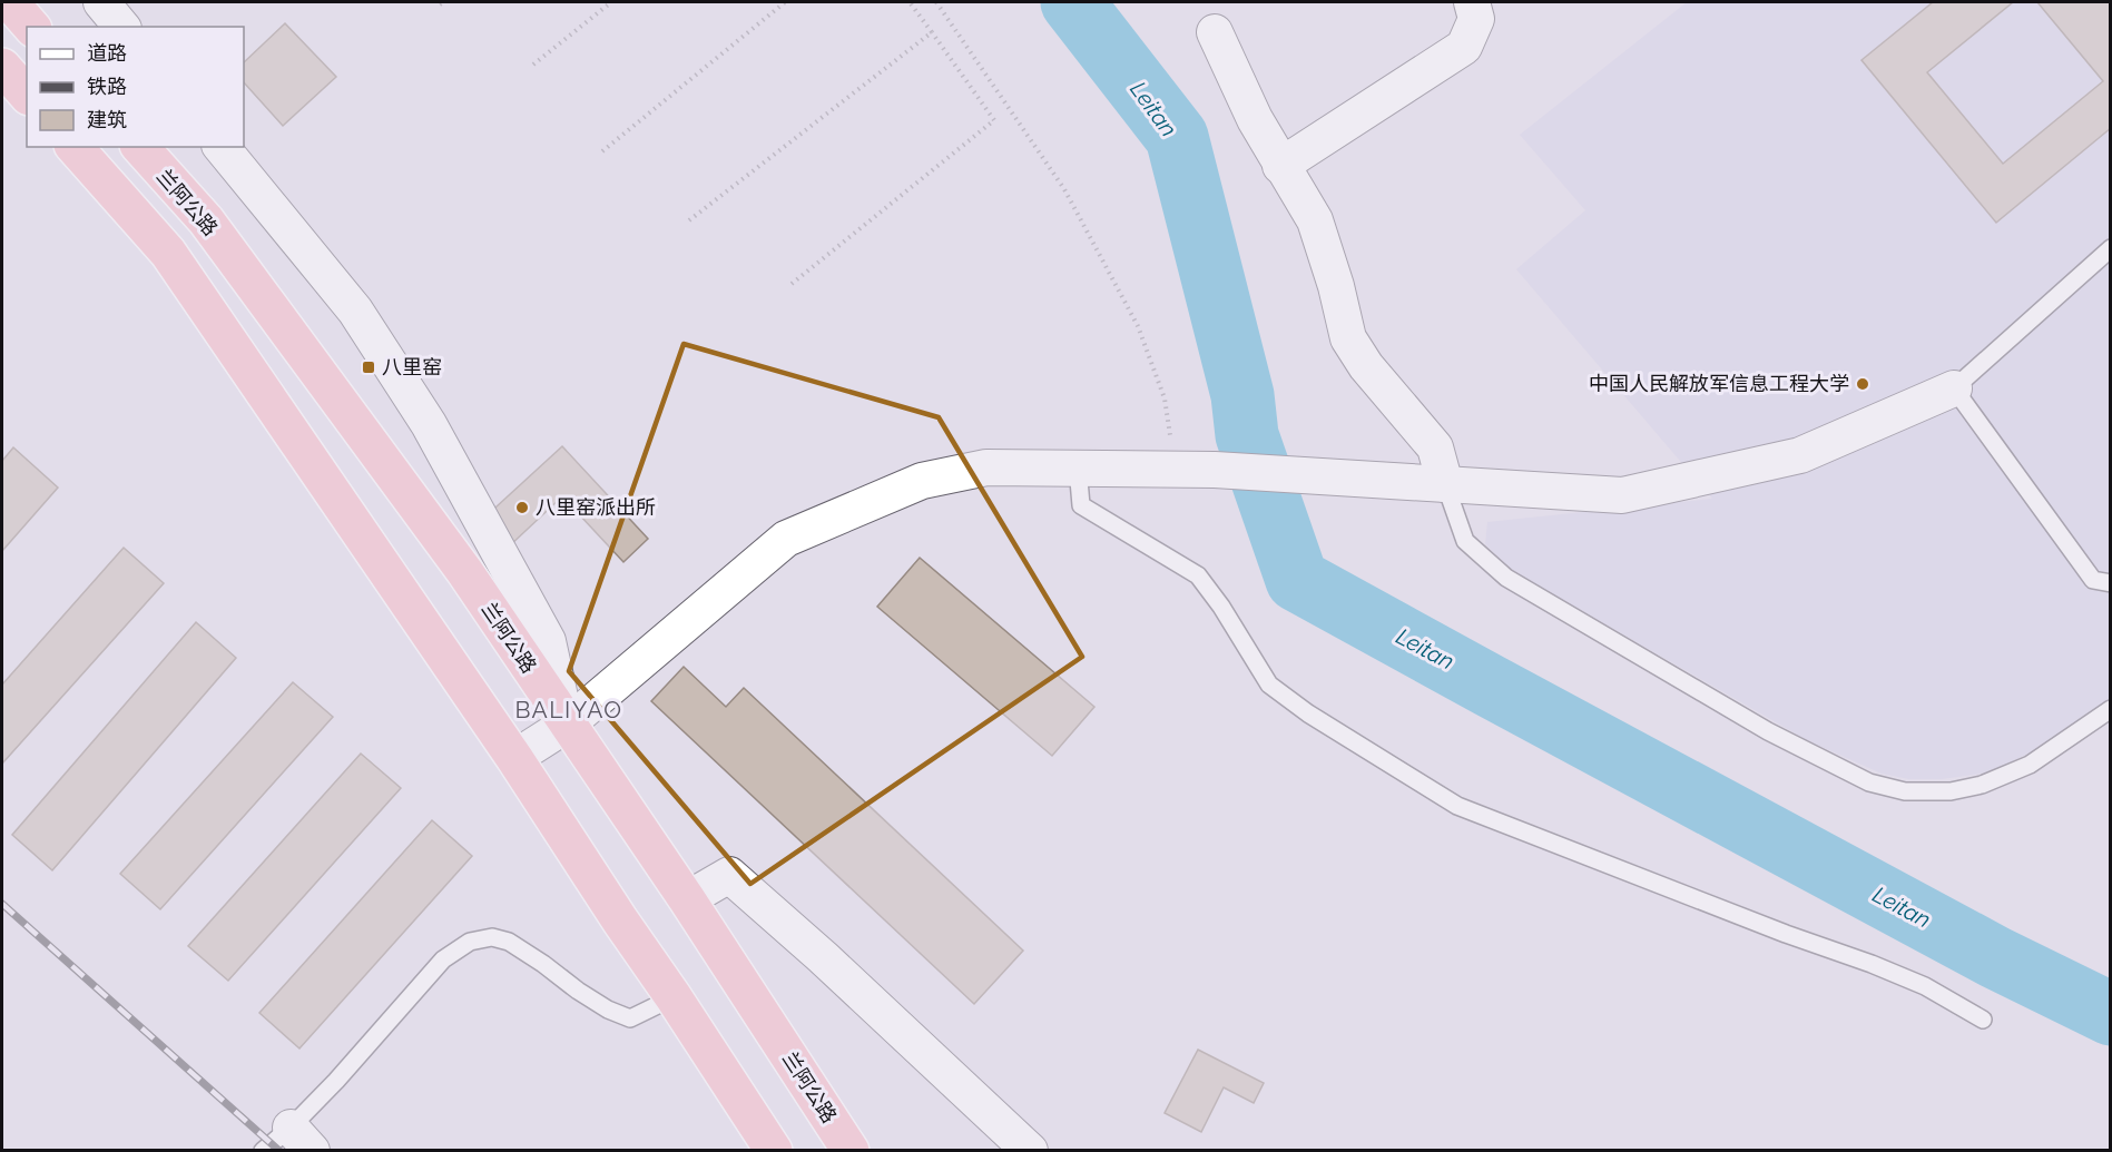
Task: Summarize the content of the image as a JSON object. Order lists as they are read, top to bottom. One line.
{"streets":{"highway":["兰阿公路"]},"districts":["BALIYAO"],"water":["Leitan"],"places":{"transit":["八里窑"],"other":["中国人民解放军信息工程大学","八里窑派出所"]},"legend":["道路","铁路","建筑"]}
